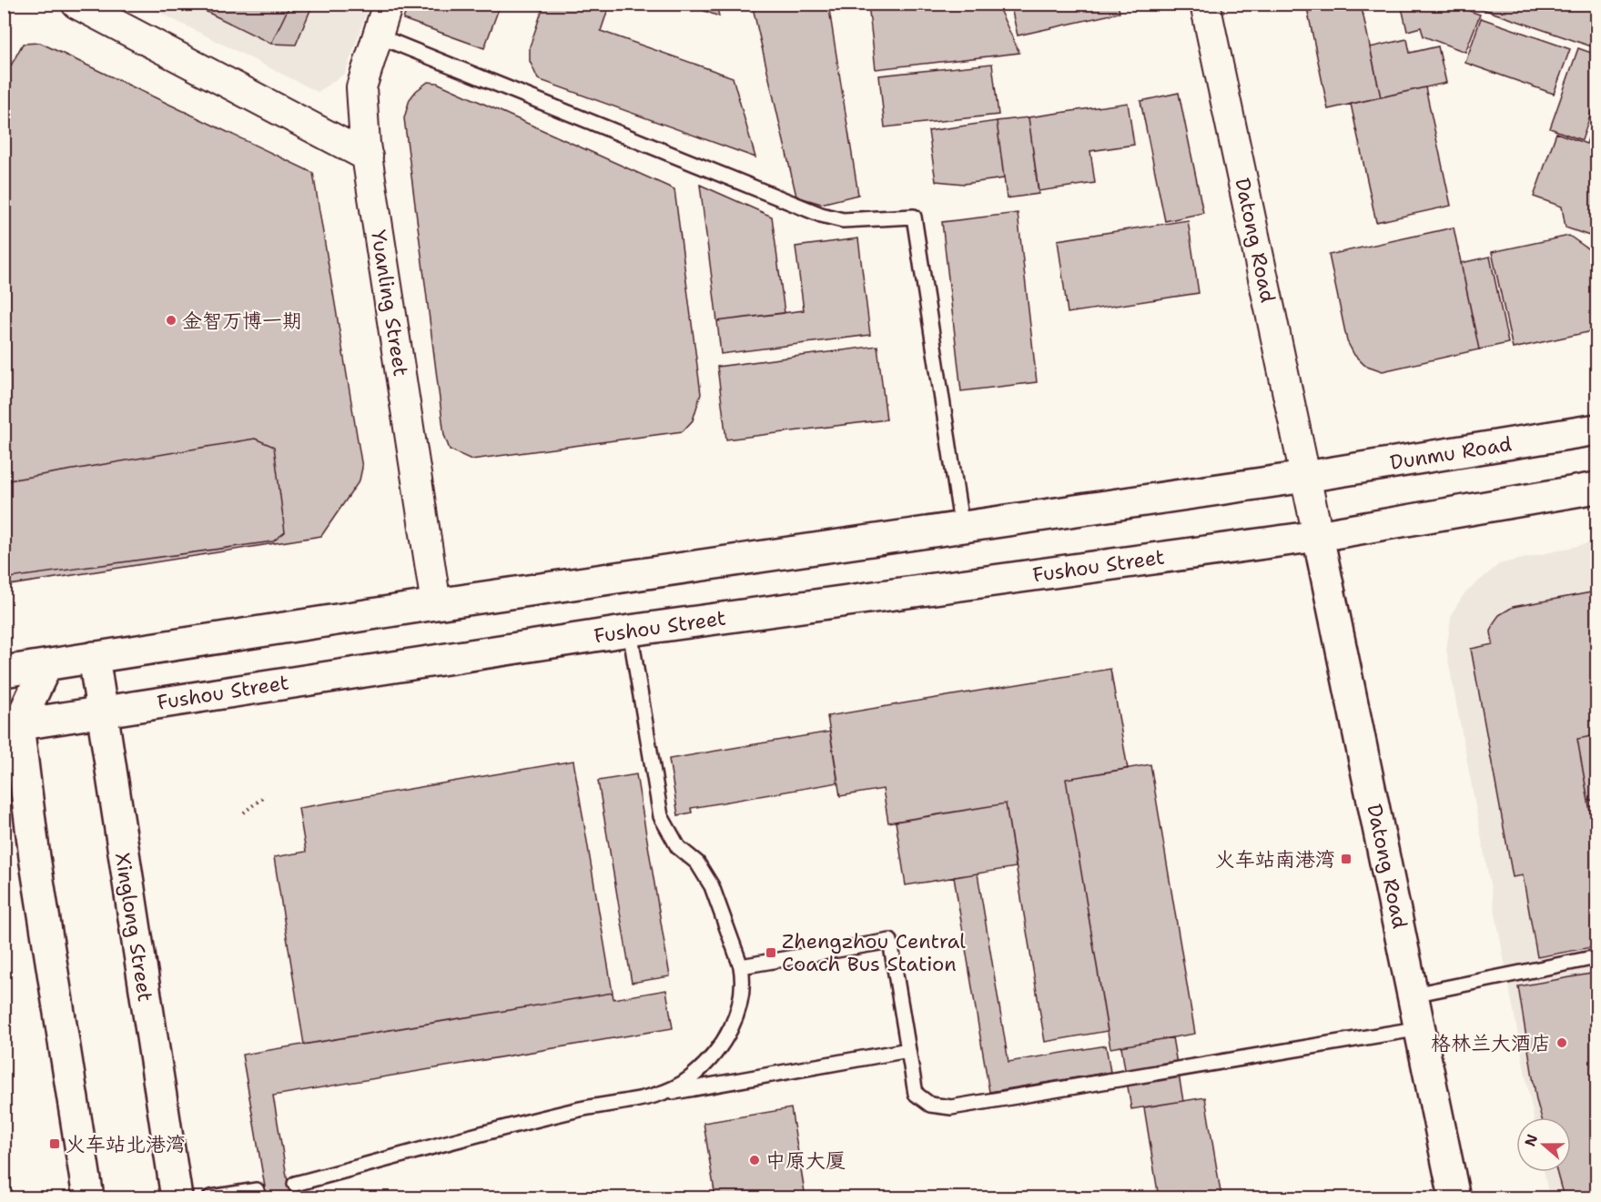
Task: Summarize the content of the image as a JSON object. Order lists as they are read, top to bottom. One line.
{"streets":{"main road":["Datong Road","Dunmu Road","Fushou Street","Xinglong Street"],"street":["Yuanling Street"]},"crossings":[["Datong Road","Dunmu Road"],["Datong Road","Fushou Street"],["Fushou Street","Xinglong Street"]],"places":{"other":["金智万博一期","格林兰大酒店","中原大厦"],"transit":["火车站南港湾","Zhengzhou Central Coach Bus Station","火车站北港湾"]},"north":"left"}
